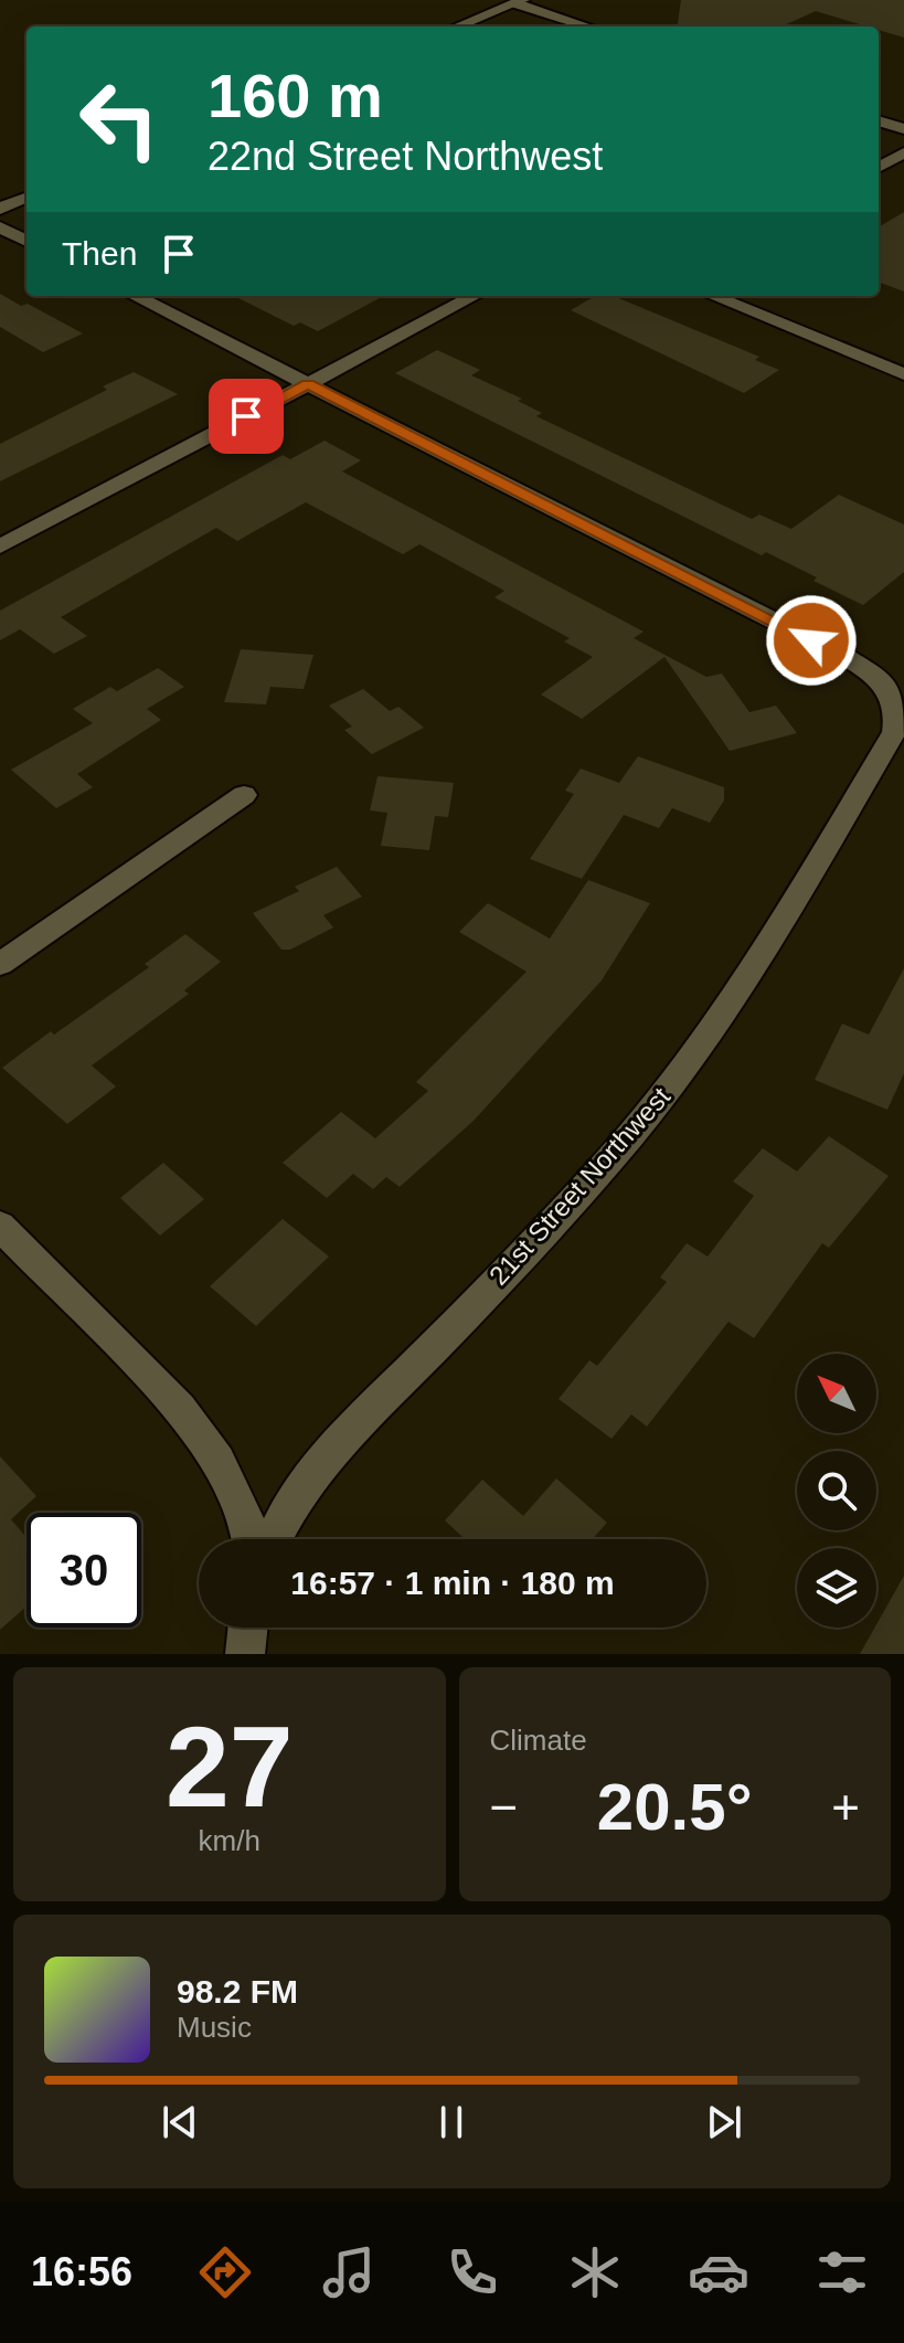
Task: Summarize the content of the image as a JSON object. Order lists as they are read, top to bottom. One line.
{"streets":{"street":["21st Street Northwest"]},"north":"top left","page":{"turn":["160 m","22nd Street Northwest"],"then":"Then","limit":"30","trip":"16:57 · 1 min · 180 m","tile":[["27","km/h"],"Climate"],"heat":["−","20.5°","+"],"song":["98.2 FM","Music"],"tabs":"16:56"}}
